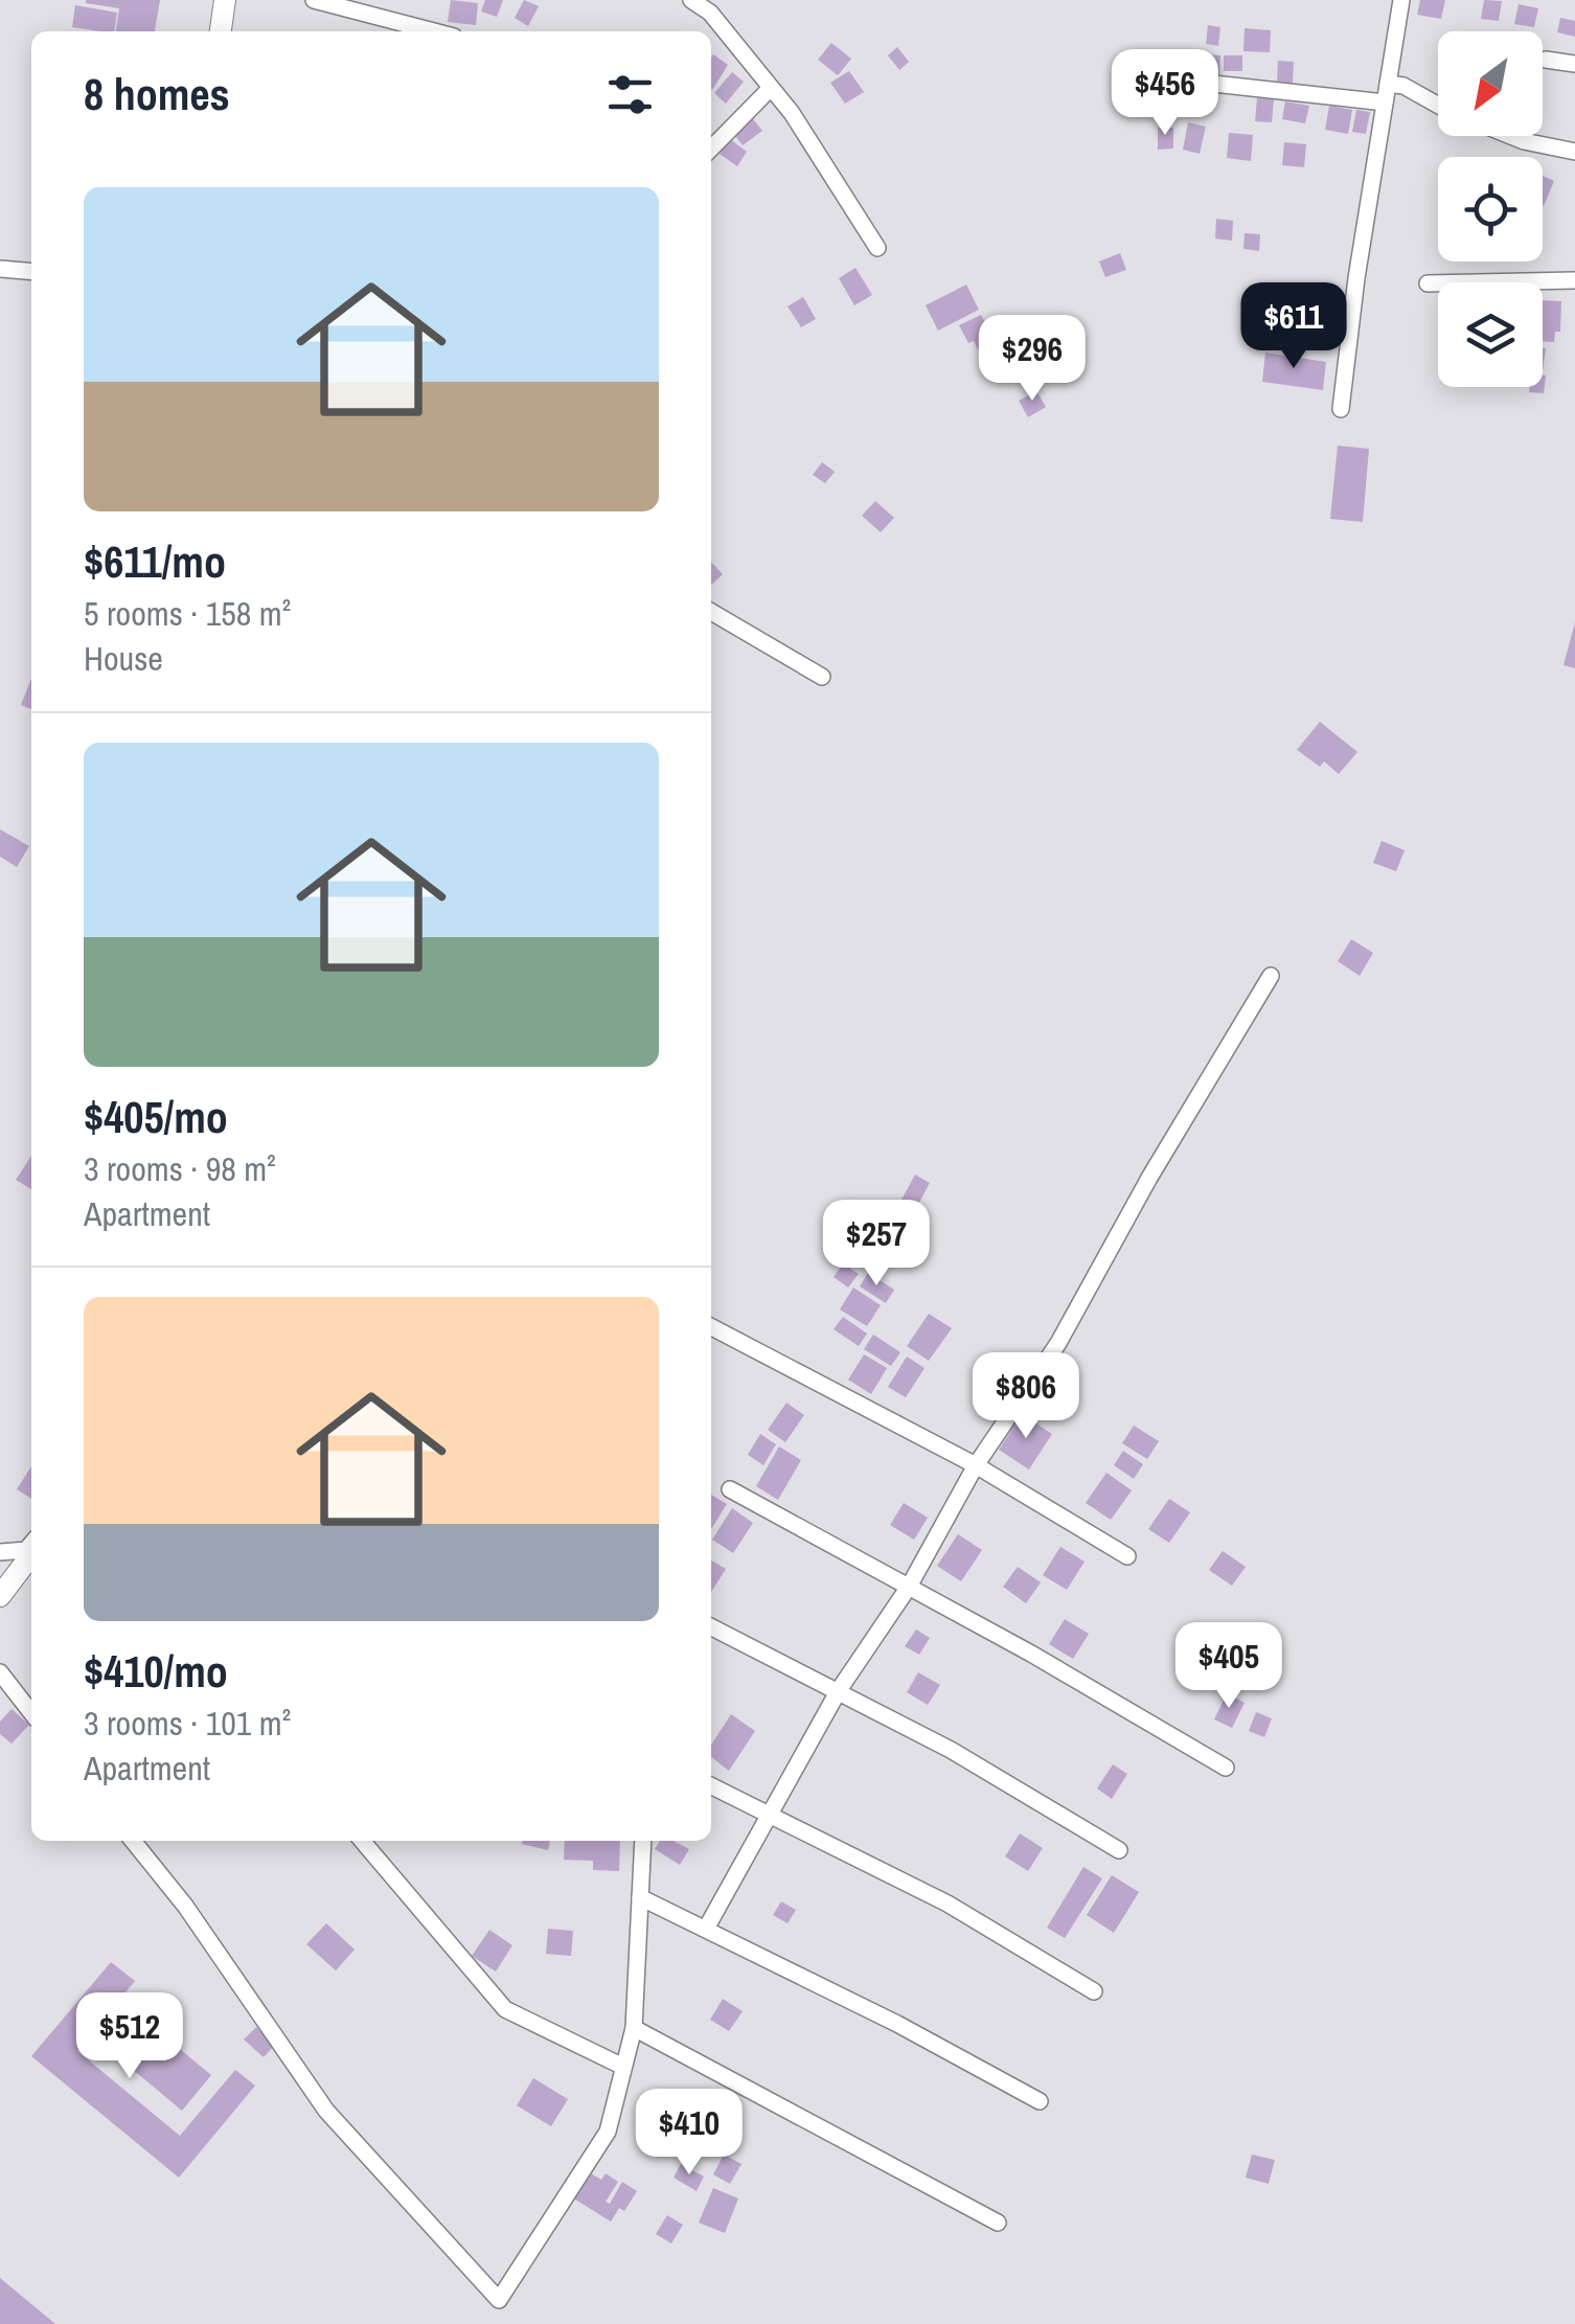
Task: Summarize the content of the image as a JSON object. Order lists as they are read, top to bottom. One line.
{"north":"bottom left","page":{"heading":"8 homes","price":["$456","$611","$296","$257","$806","$405","$512","$410"],"list":[{"name":"$611/mo","note":"5 rooms · 158 m² · House"},{"name":"$405/mo","note":"3 rooms · 98 m² · Apartment"},{"name":"$410/mo","note":"3 rooms · 101 m² · Apartment"}]}}
